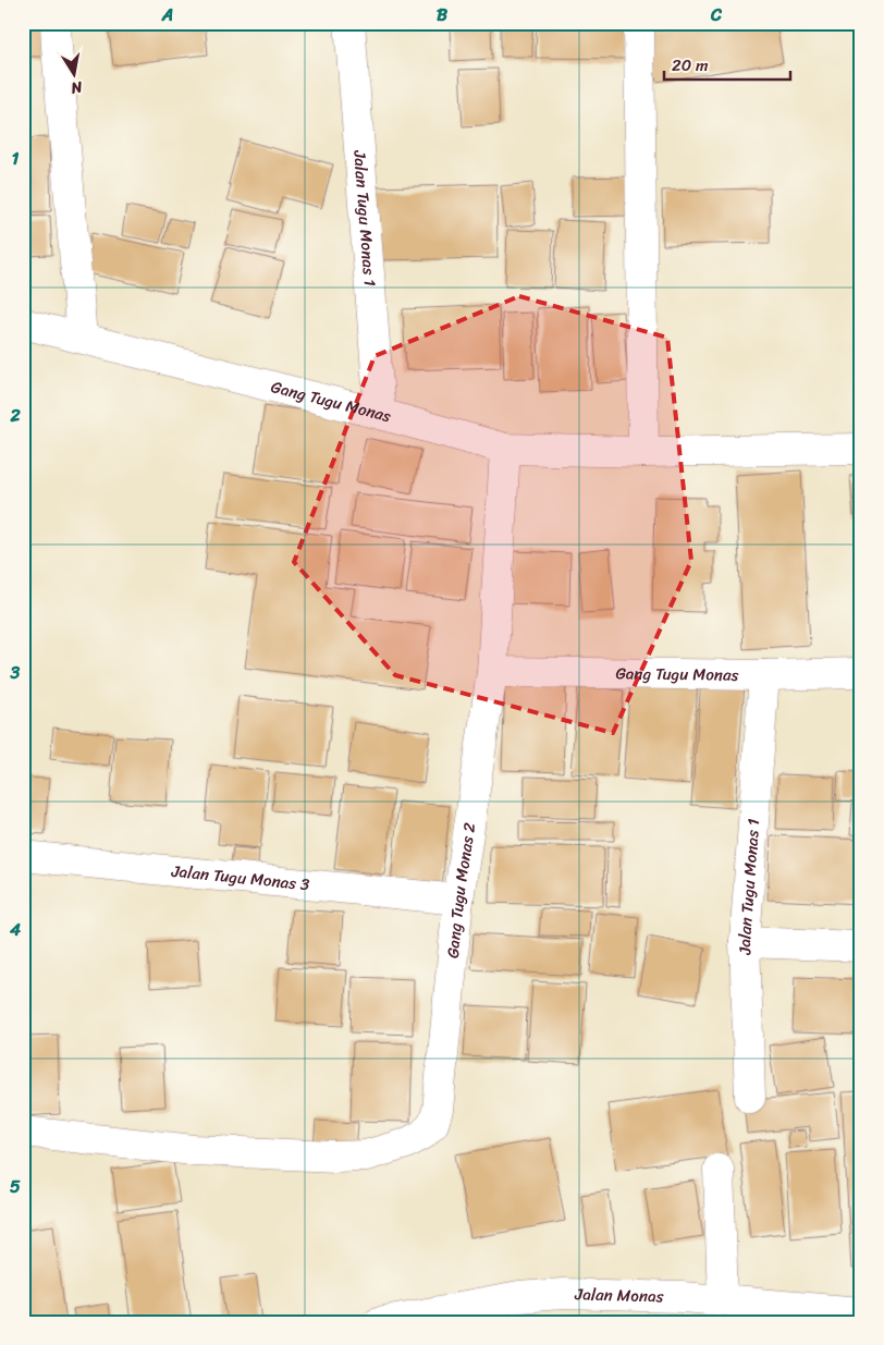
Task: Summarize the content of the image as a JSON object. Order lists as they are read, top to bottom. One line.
{"streets":{"street":["Jalan Tugu Monas 1","Gang Tugu Monas","Jalan Tugu Monas 3","Gang Tugu Monas 2","Jalan Monas"]},"crossings":[["Jalan Tugu Monas 1","Gang Tugu Monas"],["Gang Tugu Monas","Gang Tugu Monas 2"],["Jalan Tugu Monas 3","Gang Tugu Monas 2"]],"scale_bar":"20 m","north":"bottom","grid":{"columns":["A","B","C"],"rows":["1","2","3","4","5"]}}
